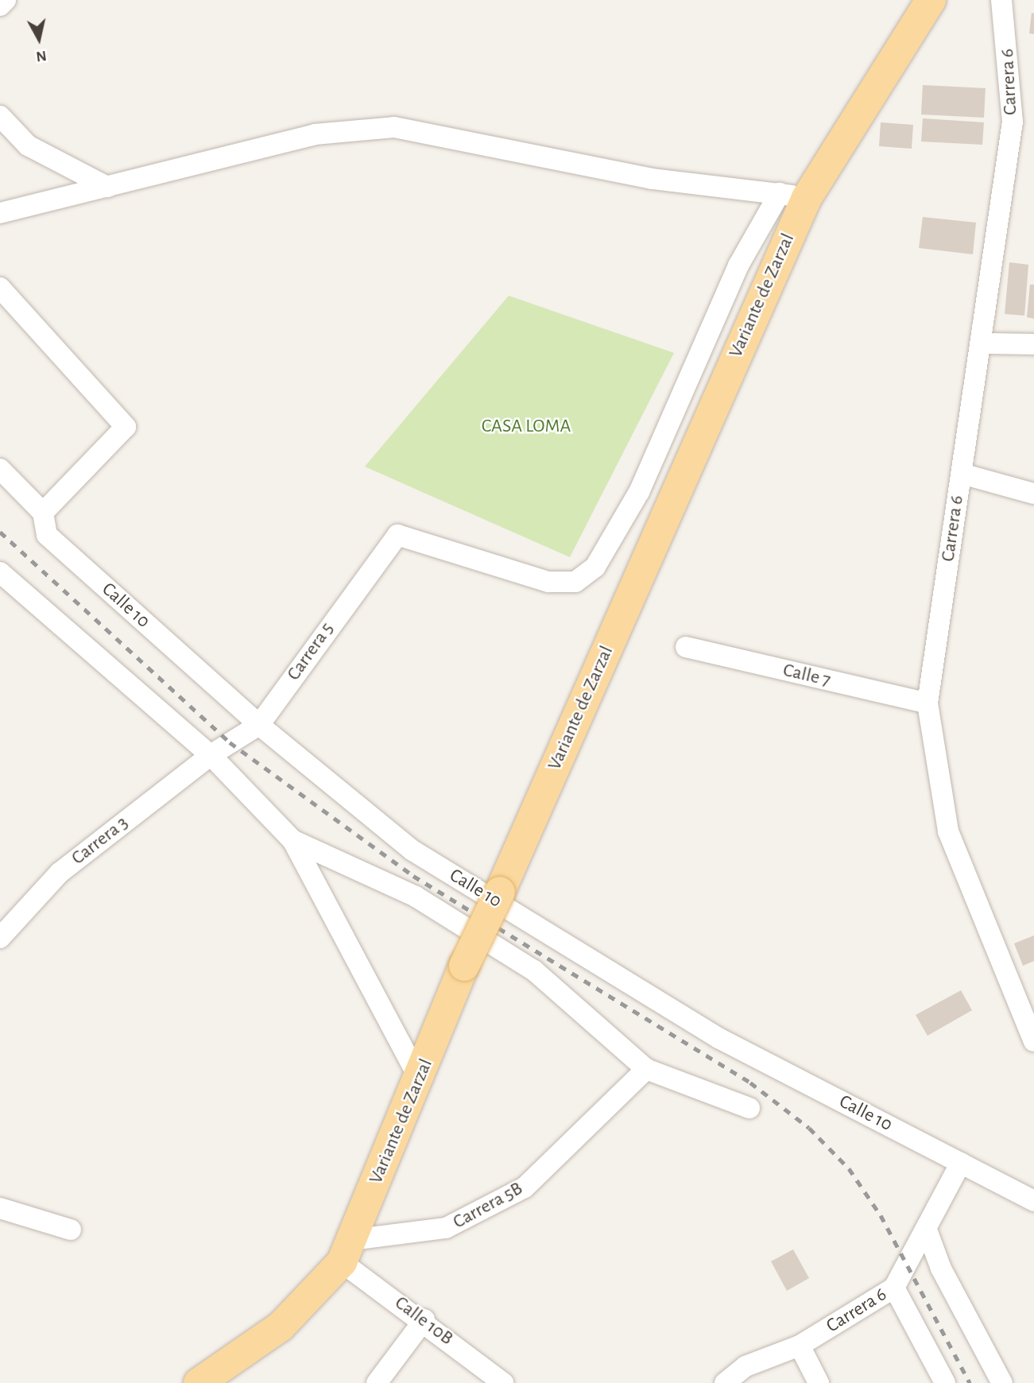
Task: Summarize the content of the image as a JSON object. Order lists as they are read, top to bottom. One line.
{"streets":{"main road":["Variante de Zarzal"],"street":["Carrera 6","Calle 10","Carrera 5","Calle 7","Carrera 3","Carrera 5B","Calle 10B"]},"crossings":[["Carrera 6","Calle 10"],["Carrera 6","Calle 7"],["Variante de Zarzal","Carrera 5"],["Variante de Zarzal","Carrera 5B"],["Variante de Zarzal","Calle 10B"],["Calle 10","Carrera 5"],["Calle 10","Carrera 3"],["Calle 10","Carrera 5B"],["Carrera 5","Carrera 3"],["Carrera 5B","Calle 10B"]],"parks":["CASA LOMA"],"north":"bottom"}
